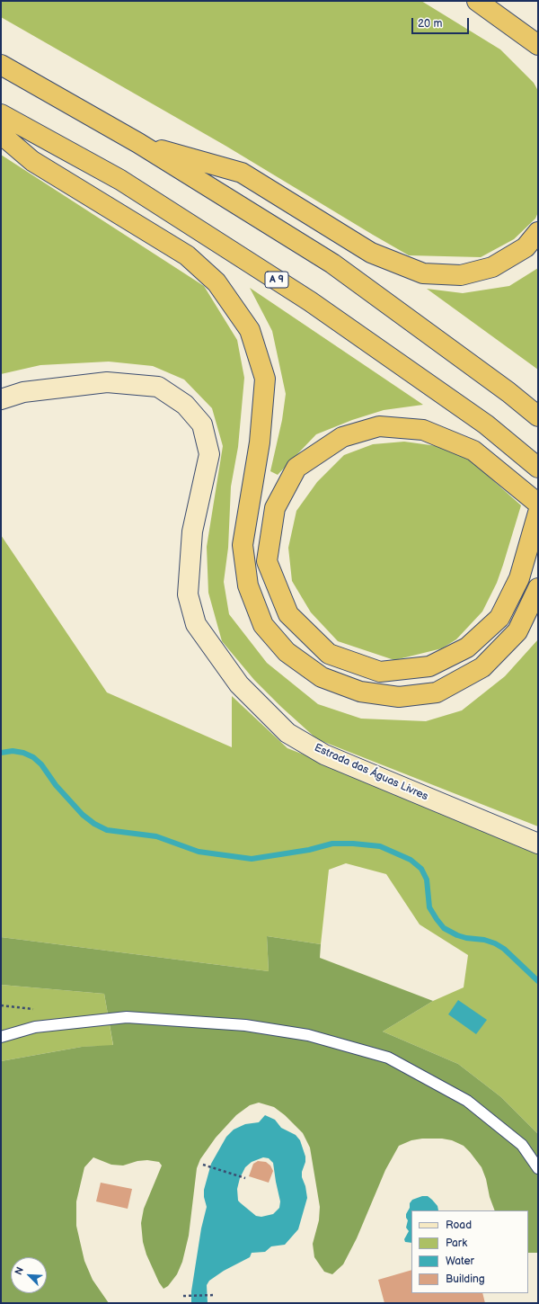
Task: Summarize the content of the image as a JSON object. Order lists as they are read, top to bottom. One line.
{"streets":{"highway":["A 9"],"main road":["Estrada das Águas Livres"]},"legend":["Road","Park","Water","Building"],"scale_bar":"20 m","north":"top left"}
